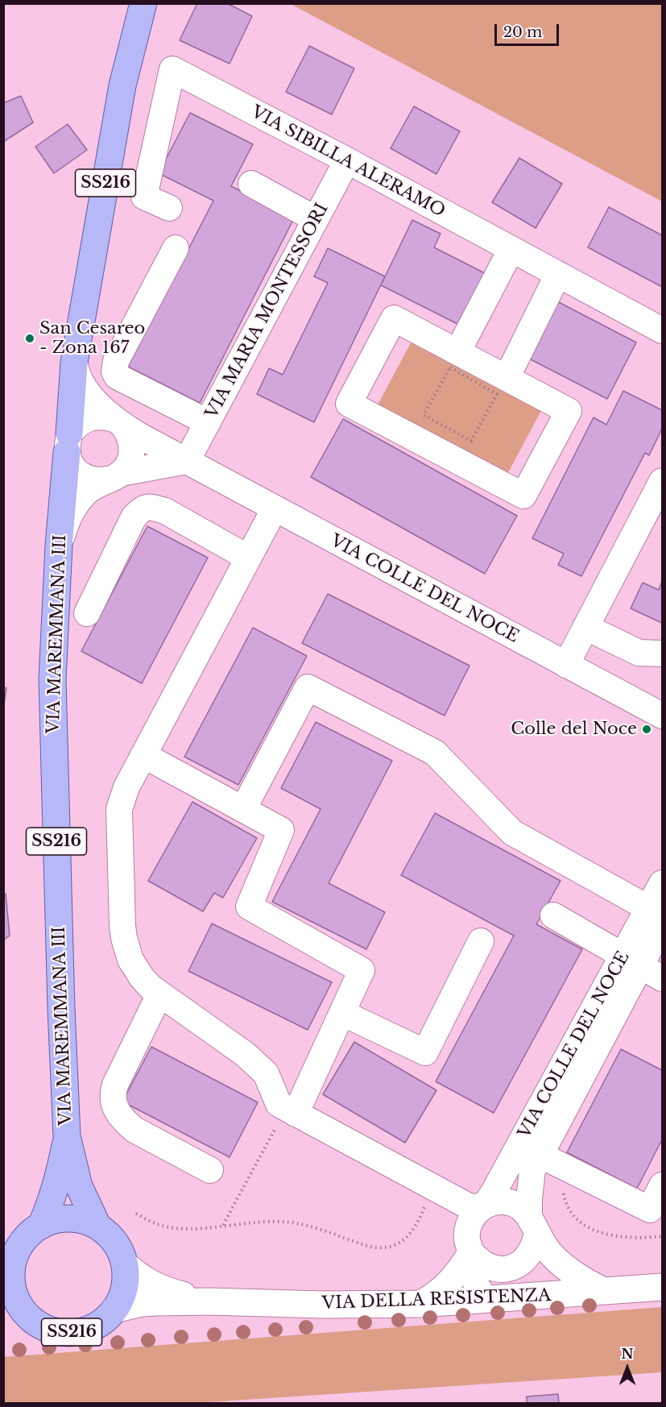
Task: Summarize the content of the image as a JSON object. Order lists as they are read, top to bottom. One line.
{"streets":{"main road":["SS216","VIA MAREMMANA III"],"street":["VIA SIBILLA ALERAMO","VIA MARIA MONTESSORI","VIA COLLE DEL NOCE","VIA DELLA RESISTENZA"]},"crossings":[["VIA SIBILLA ALERAMO","VIA MARIA MONTESSORI"],["VIA MARIA MONTESSORI","VIA COLLE DEL NOCE"],["VIA COLLE DEL NOCE","VIA MAREMMANA III"],["VIA COLLE DEL NOCE","VIA DELLA RESISTENZA"],["VIA MAREMMANA III","VIA DELLA RESISTENZA"]],"places":["San Cesareo - Zona 167","Colle del Noce"],"scale_bar":"20 m","north":"top"}
